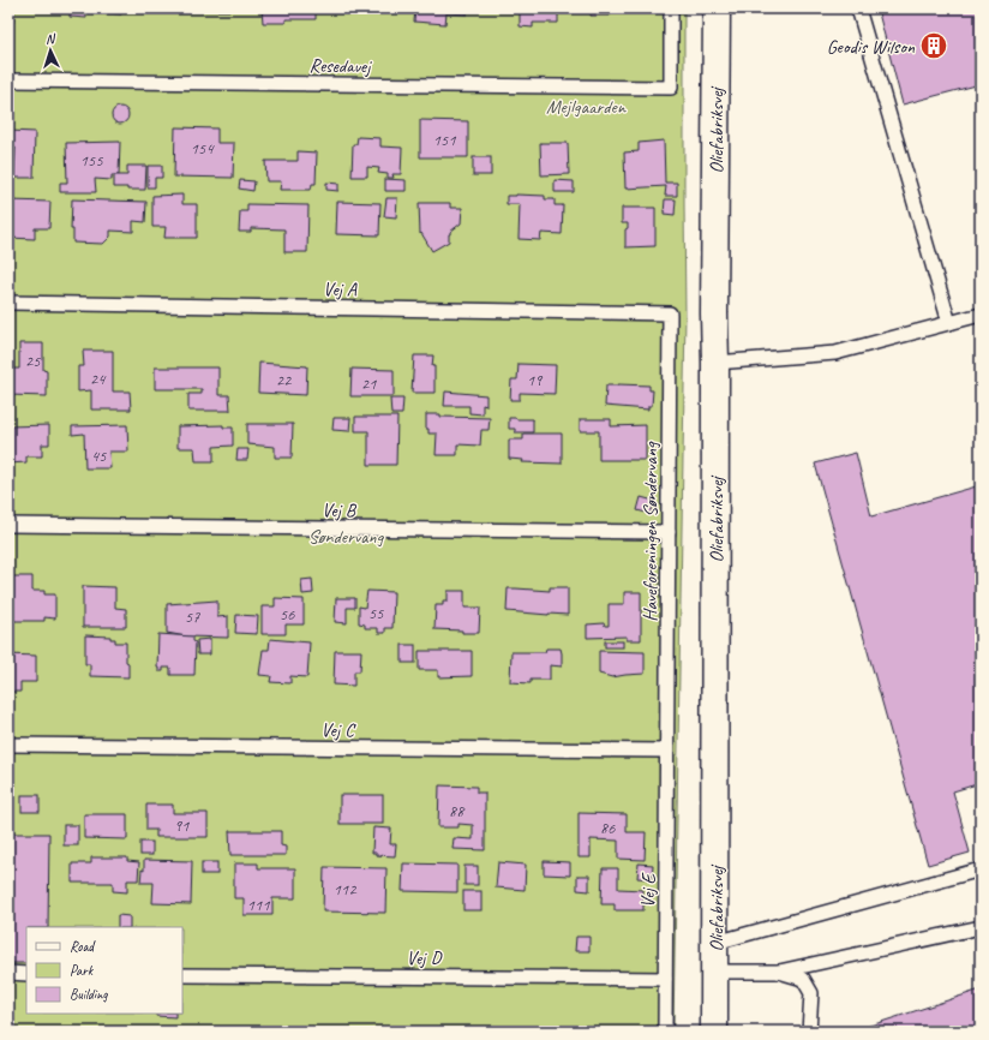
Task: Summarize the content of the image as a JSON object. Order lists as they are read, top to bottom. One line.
{"streets":{"street":["Oliefabriksvej"],"lane":["Resedavej","Vej A","Vej B","Haveforeningen Søndervang","Vej C","Vej E","Vej D"]},"crossings":[["Vej A","Haveforeningen Søndervang"],["Vej B","Haveforeningen Søndervang"],["Haveforeningen Søndervang","Vej C"],["Haveforeningen Søndervang","Vej E"],["Vej C","Vej E"],["Vej E","Vej D"]],"parks":["Mejlgaarden","Søndervang"],"places":{"building":["Geodis Wilson"]},"house_numbers":["151","154","155","25","24","22","19","21","45","55","56","57","88","91","86","112","111"],"legend":["Road","Park","Building"],"north":"top"}
